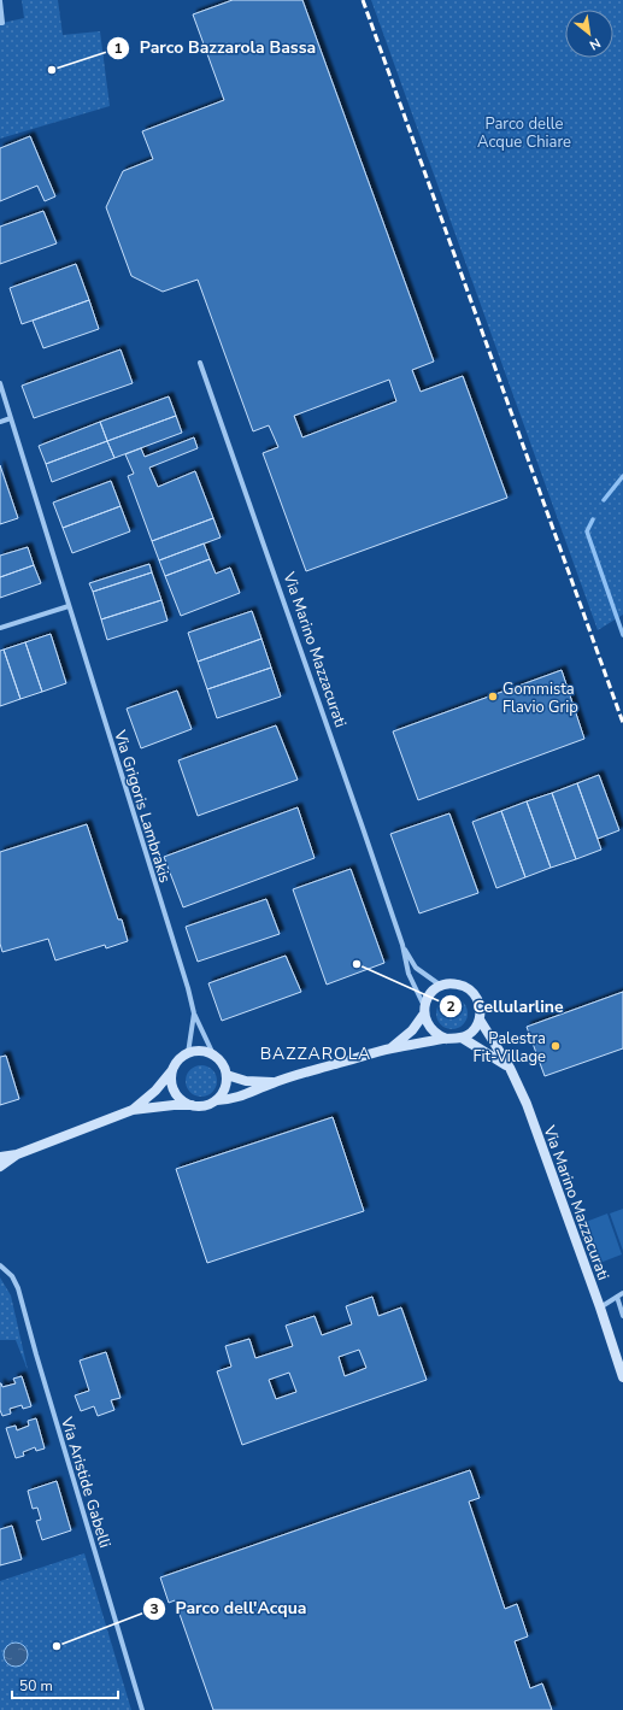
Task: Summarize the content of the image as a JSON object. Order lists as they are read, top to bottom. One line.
{"streets":{"street":["Via Marino Mazzacurati","Via Grigoris Lambrakis","Via Aristide Gabelli"]},"districts":["BAZZAROLA"],"parks":["Parco delle Acque Chiare"],"places":["Parco Bazzarola Bassa","Gommista Flavio Grip","Cellularline","Palestra Fit-Village","Parco dell'Acqua"],"scale_bar":"50 m","north":"bottom right"}
